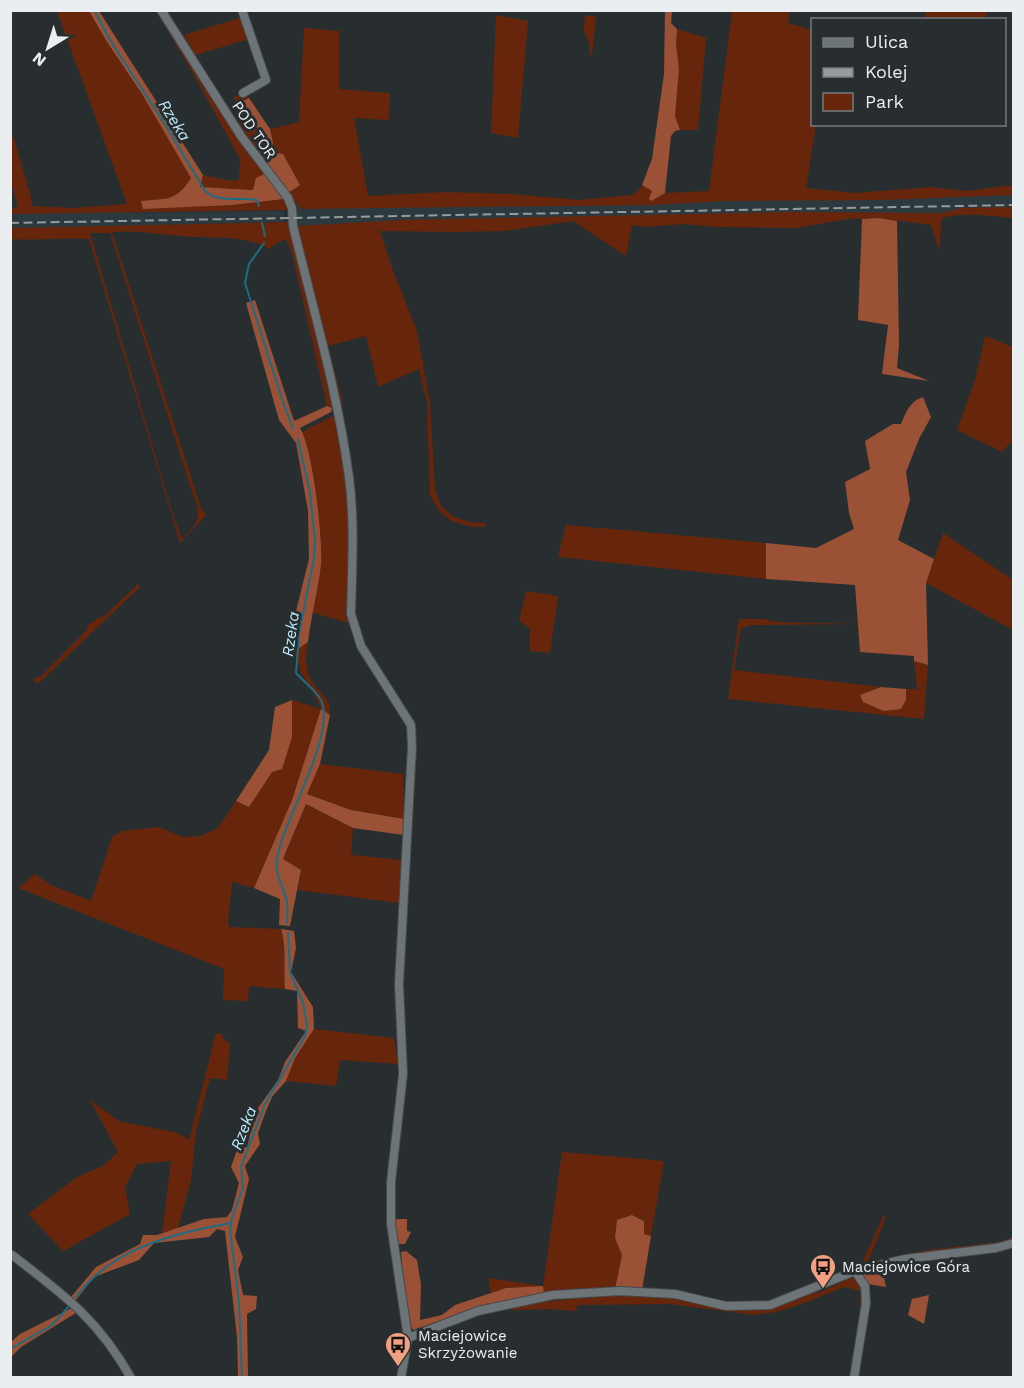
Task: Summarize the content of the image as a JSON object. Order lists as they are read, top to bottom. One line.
{"streets":{"street":["POD TOR"]},"water":["Rzeka"],"places":{"bus stop":["Maciejowice Góra","Maciejowice Skrzyżowanie"]},"legend":["Ulica","Kolej","Park"],"north":"bottom left"}
